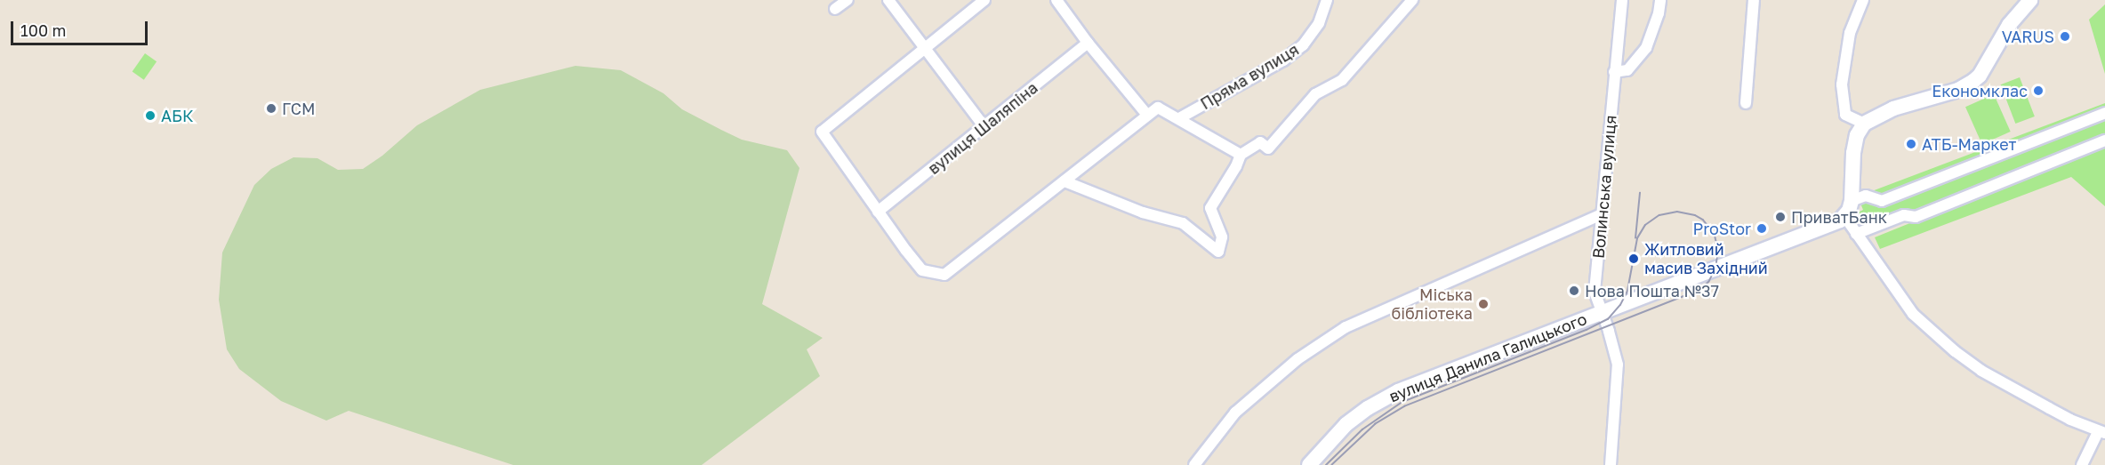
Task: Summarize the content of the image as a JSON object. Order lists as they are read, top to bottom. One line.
{"streets":{"street":["Пряма вулиця","вулиця Шаляпіна","Волинська вулиця","вулиця Данила Галицького"]},"crossings":[["Волинська вулиця","вулиця Данила Галицького"]],"places":["VARUS","Економклас","ГСМ","АБК","АТБ-Маркет","ПриватБанк","ProStor","Житловий масив Західний","Нова Пошта №37","Міська бібліотека"],"scale_bar":"100 m"}
